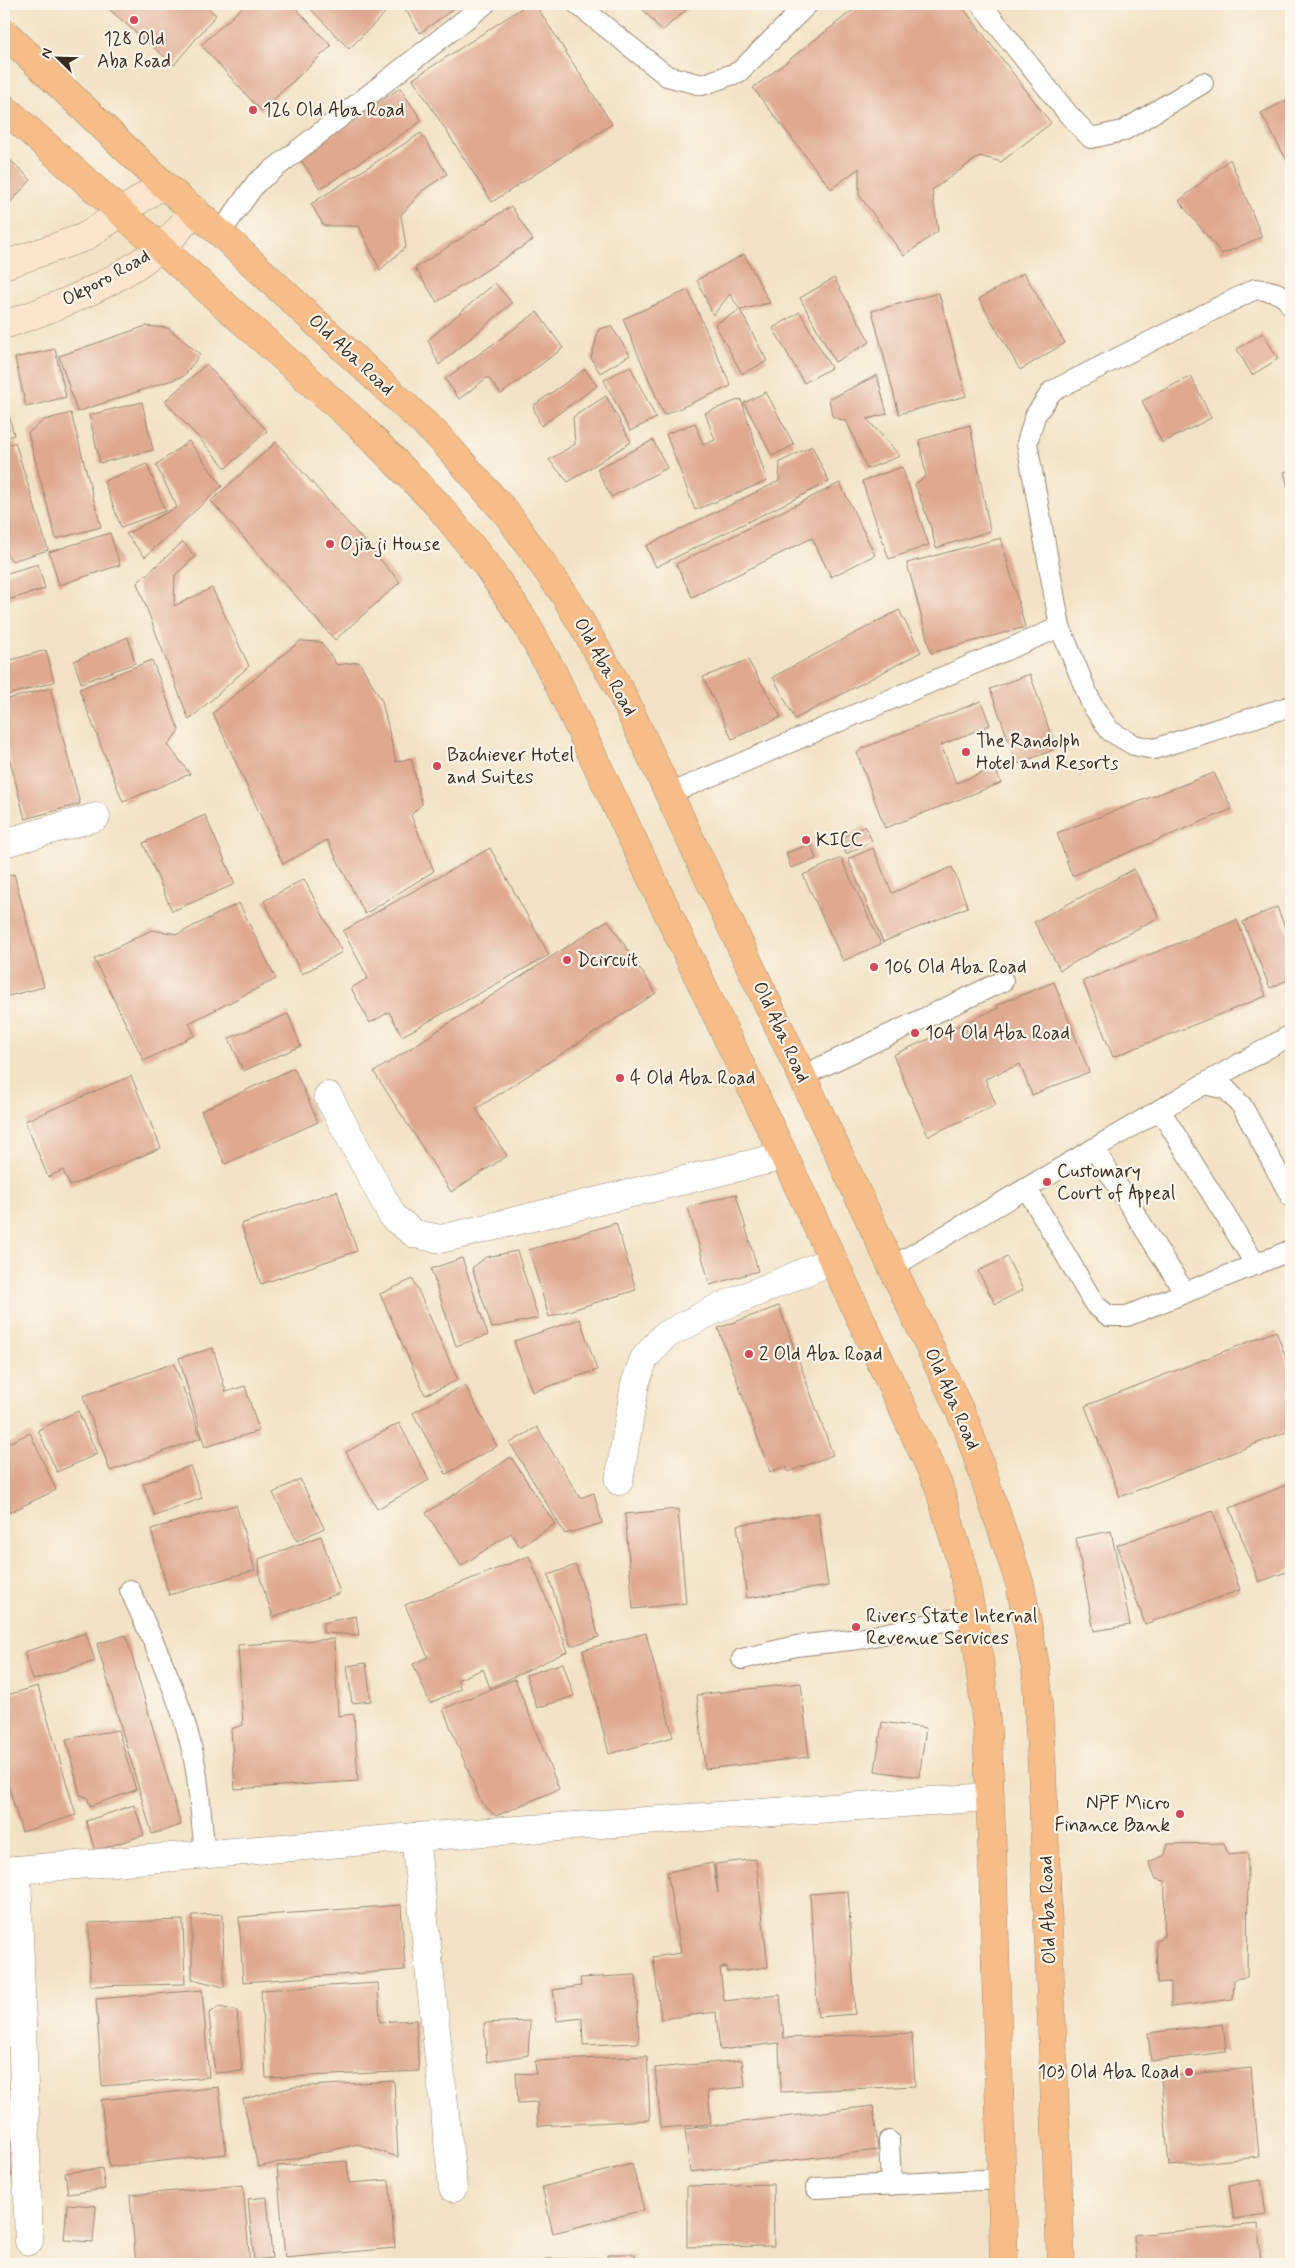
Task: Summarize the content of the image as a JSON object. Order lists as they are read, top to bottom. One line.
{"streets":{"main road":["Okporo Road","Old Aba Road"]},"crossings":[["Okporo Road","Old Aba Road"]],"places":["128 Old Aba Road","126 Old Aba Road","Ojiaji House","The Randolph Hotel and Resorts","Bachiever Hotel and Suites","KICC","Dcircuit","106 Old Aba Road","104 Old Aba Road","4 Old Aba Road","Customary Court of Appeal","2 Old Aba Road","Rivers State Internal Revenue Services","NPF Micro Finance Bank","103 Old Aba Road"],"north":"top left"}
